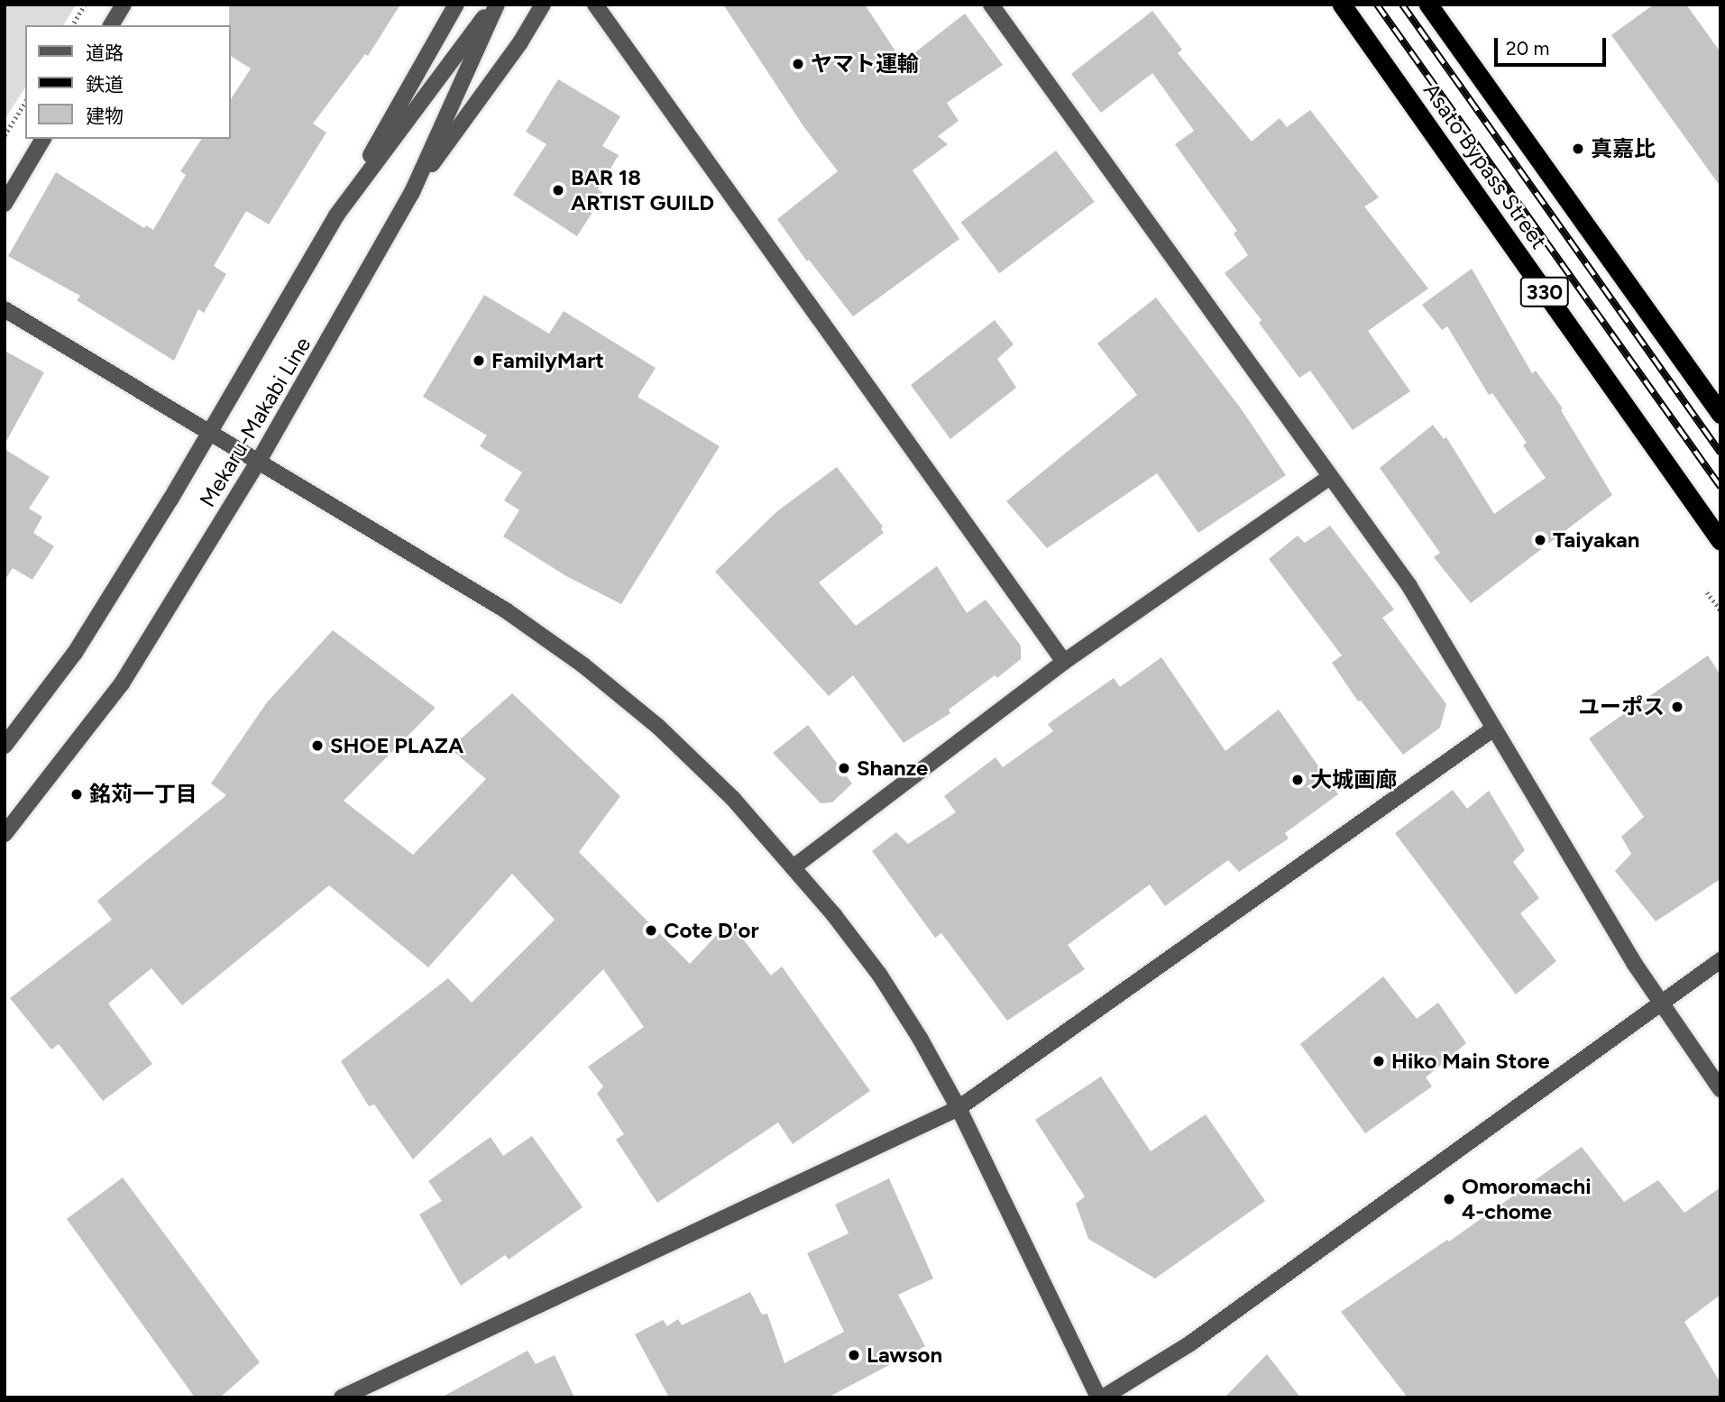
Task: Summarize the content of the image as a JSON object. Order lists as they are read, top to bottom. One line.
{"streets":{"highway":["Asato Bypass Street","330"],"street":["Mekaru-Makabi Line"]},"places":["ヤマト運輸","真嘉比","BAR 18 ARTIST GUILD","FamilyMart","Taiyakan","ユーポス","SHOE PLAZA","Shanze","大城画廊","銘苅一丁目","Cote D'or","Hiko Main Store","Omoromachi 4-chome","Lawson"],"legend":["道路","鉄道","建物"],"scale_bar":"20 m"}
